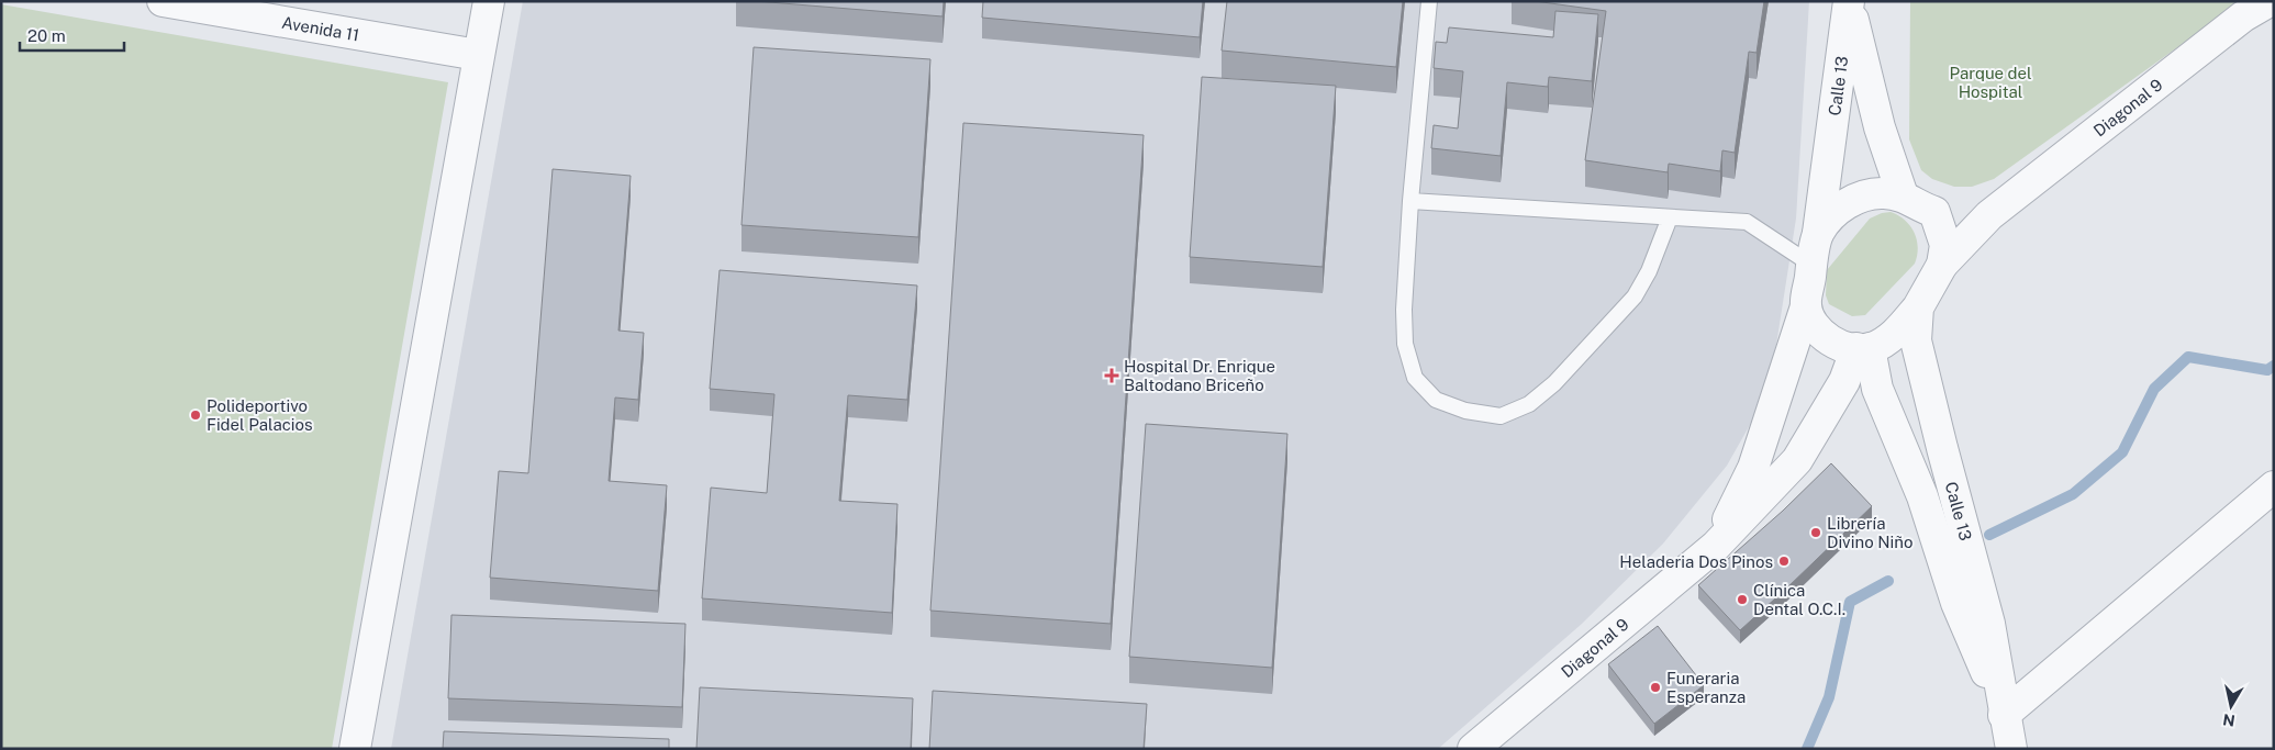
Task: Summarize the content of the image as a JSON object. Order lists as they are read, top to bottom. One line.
{"streets":{"street":["Avenida 11","Calle 13","Diagonal 9"]},"crossings":[["Calle 13","Diagonal 9"]],"parks":["Parque del Hospital"],"places":{"health":["Hospital Dr. Enrique Baltodano Briceño"],"other":["Polideportivo Fidel Palacios","Librería Divino Niño","Heladeria Dos Pinos","Clínica Dental O.C.I.","Funeraria Esperanza"]},"scale_bar":"20 m","north":"bottom"}
